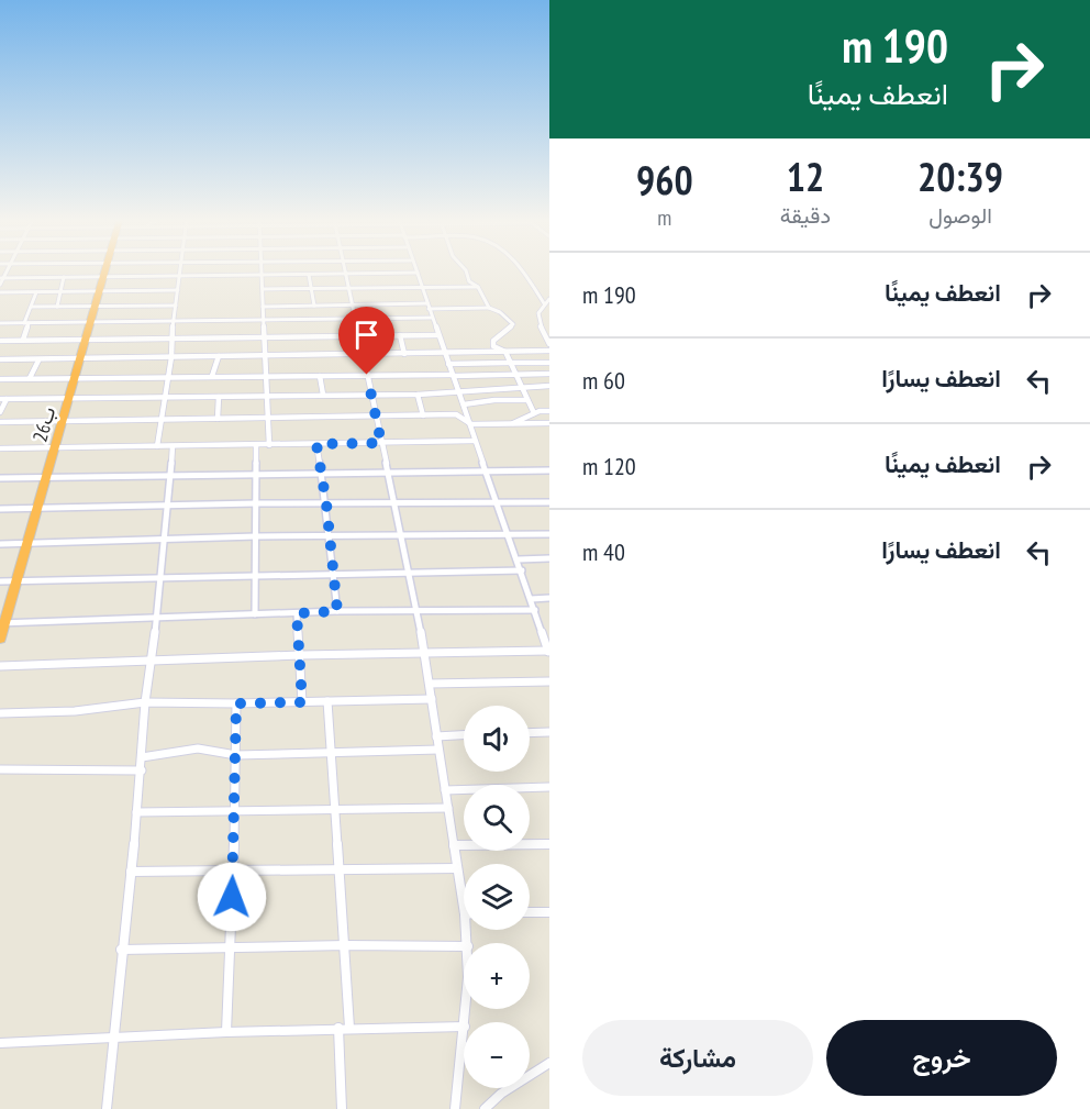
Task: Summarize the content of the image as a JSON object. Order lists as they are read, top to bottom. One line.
{"streets":{"highway":["26ب"]},"page":{"turn":["190 m","انعطف يمينًا"],"eta":["20:39","الوصول","12","دقيقة","960","m"],"list":[{"name":"انعطف يمينًا","value":"190 m"},{"name":"انعطف يسارًا","value":"60 m"},{"name":"انعطف يمينًا","value":"120 m"},{"name":"انعطف يسارًا","value":"40 m"}],"map_buttons":["+","−"],"buttons":["خروج","مشاركة"]}}
